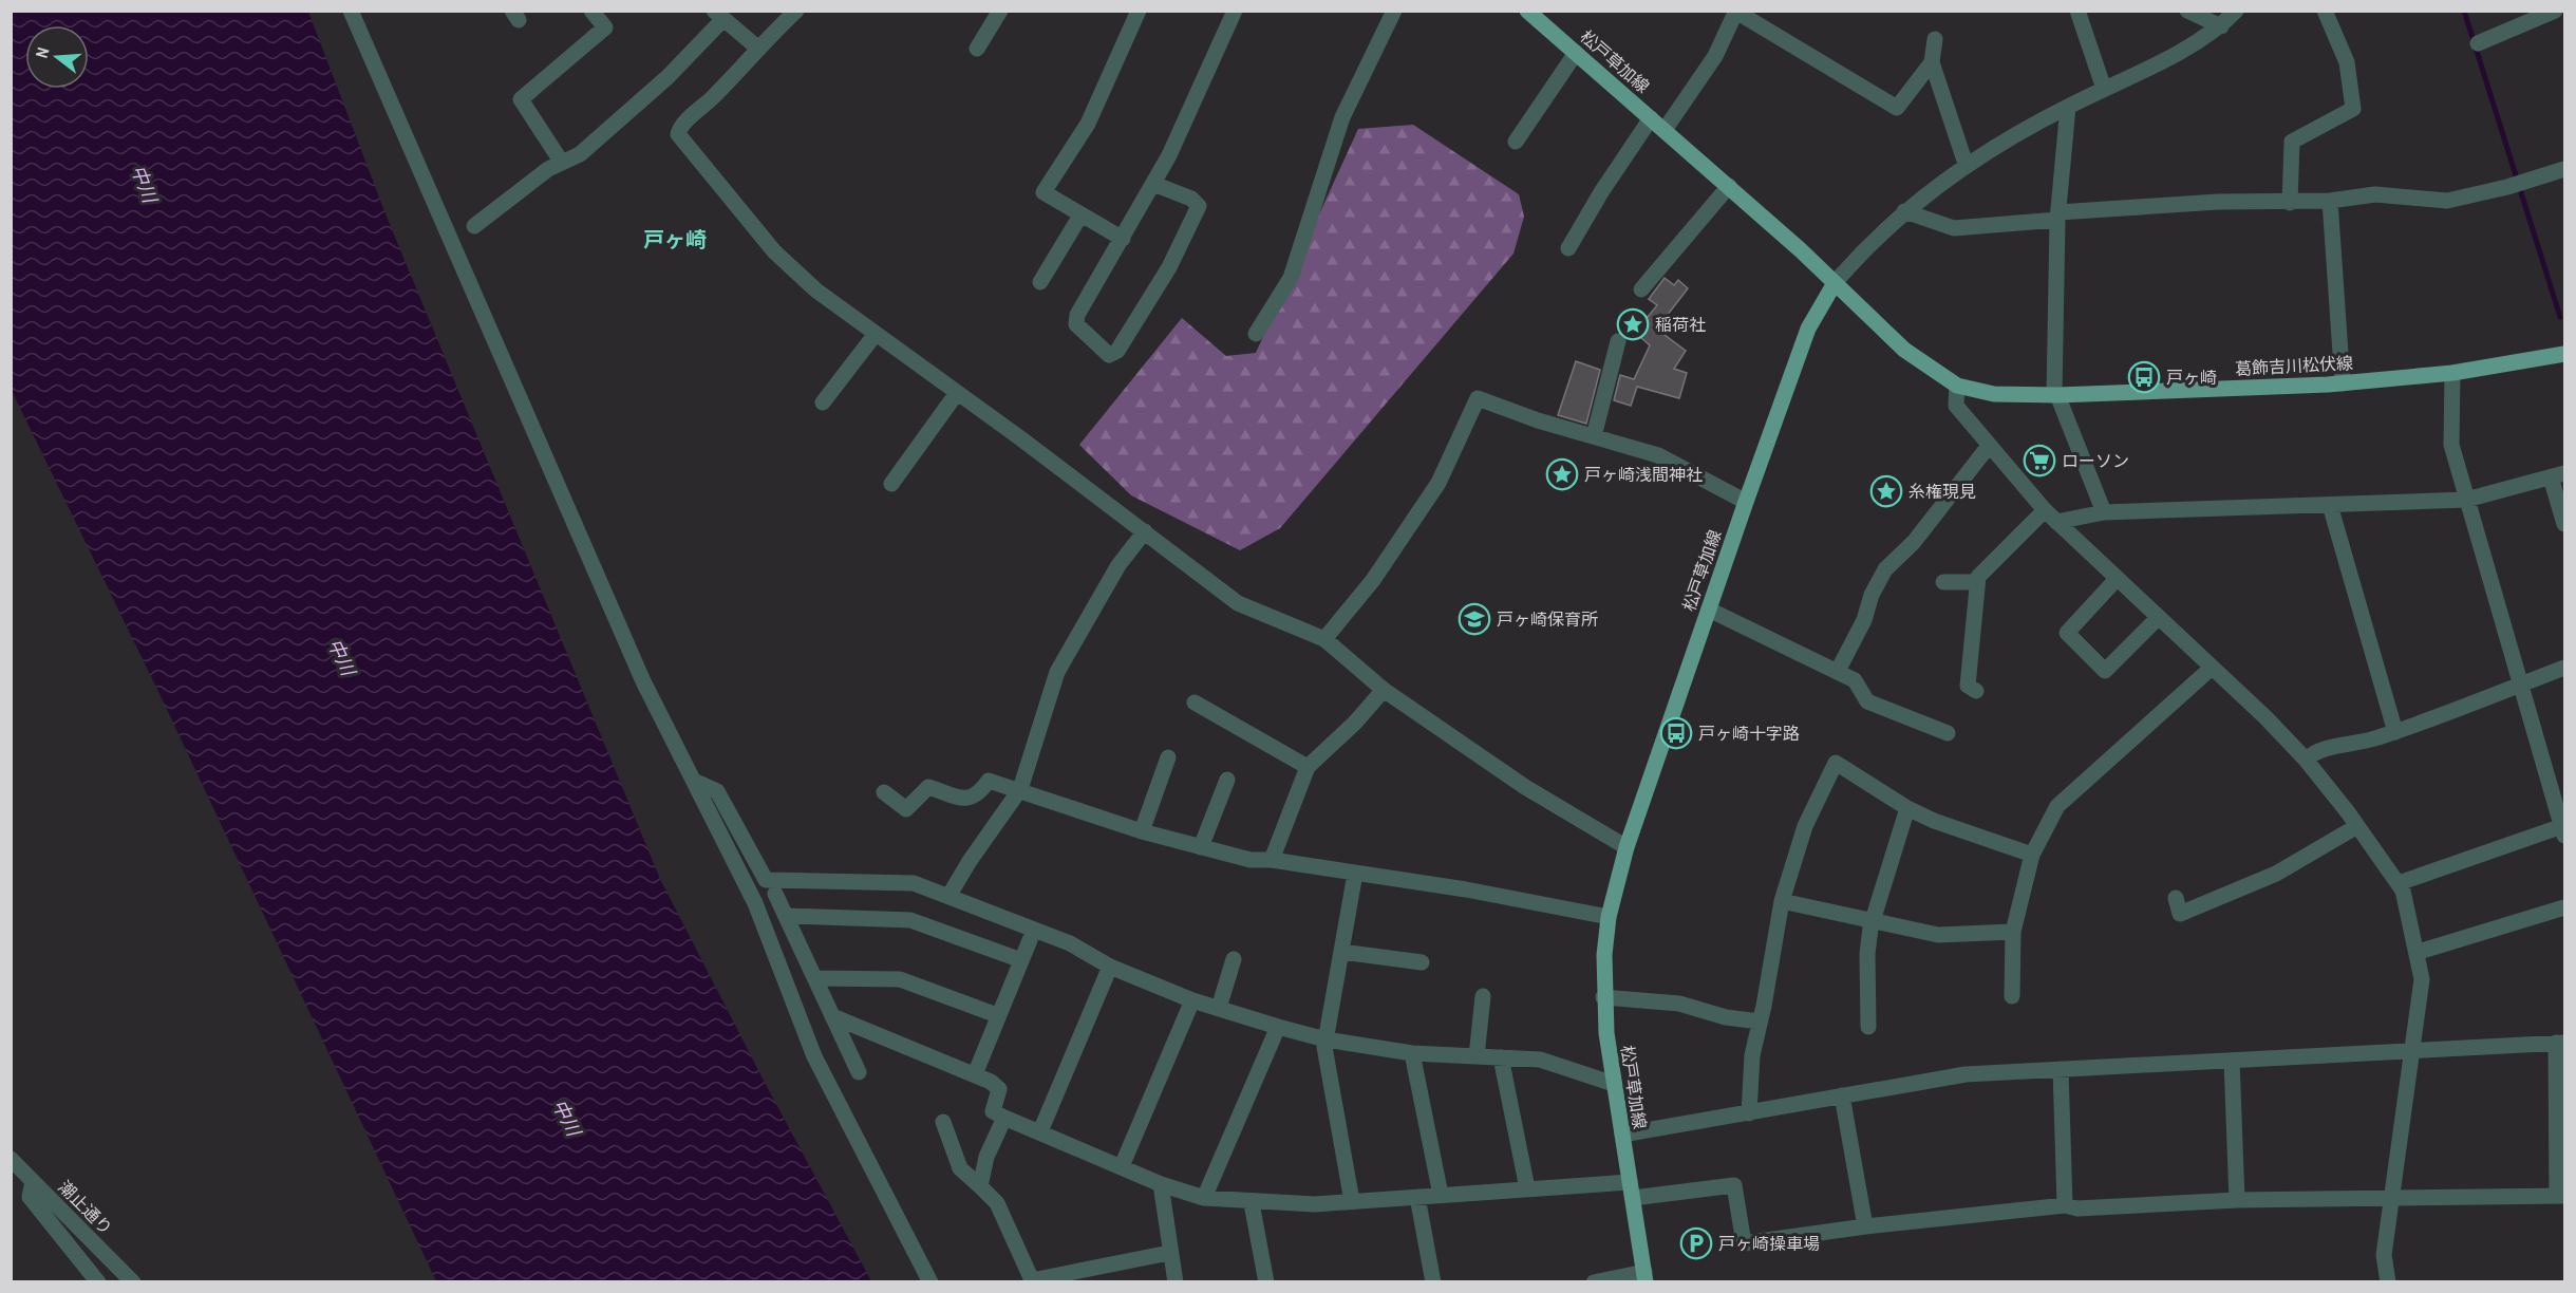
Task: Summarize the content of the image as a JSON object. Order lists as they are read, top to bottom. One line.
{"streets":{"main road":["松戸草加線","葛飾吉川松伏線"],"street":["潮止通り"]},"crossings":[["松戸草加線","葛飾吉川松伏線"]],"districts":["戸ヶ崎"],"water":["中川"],"places":{"place":["稲荷社","戸ヶ崎浅間神社","糸権現見"],"bus stop":["戸ヶ崎","戸ヶ崎十字路"],"supermarket":["ローソン"],"school or university":["戸ヶ崎保育所"],"parking":["戸ヶ崎操車場"]},"north":"left"}
